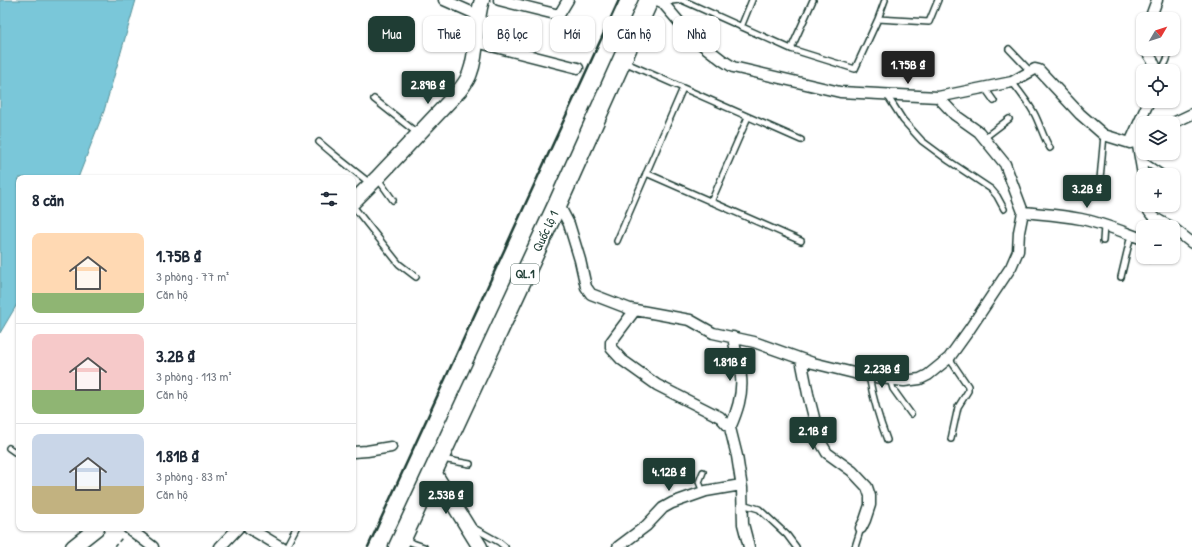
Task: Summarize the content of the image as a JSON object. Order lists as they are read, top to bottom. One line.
{"streets":{"highway":["Quốc lộ 1","QL.1"]},"north":"top right","page":{"map_buttons":["+","−"],"chip":["Mua","Thuê","Bộ lọc","Mới","Căn hộ","Nhà"],"price":["1.75B ₫","2.89B ₫","3.2B ₫","1.81B ₫","2.23B ₫","2.1B ₫","4.12B ₫","2.53B ₫"],"heading":"8 căn","list":[{"name":"1.75B ₫","note":"3 phòng · 77 m² · Căn hộ"},{"name":"3.2B ₫","note":"3 phòng · 113 m² · Căn hộ"},{"name":"1.81B ₫","note":"3 phòng · 83 m² · Căn hộ"}]}}
